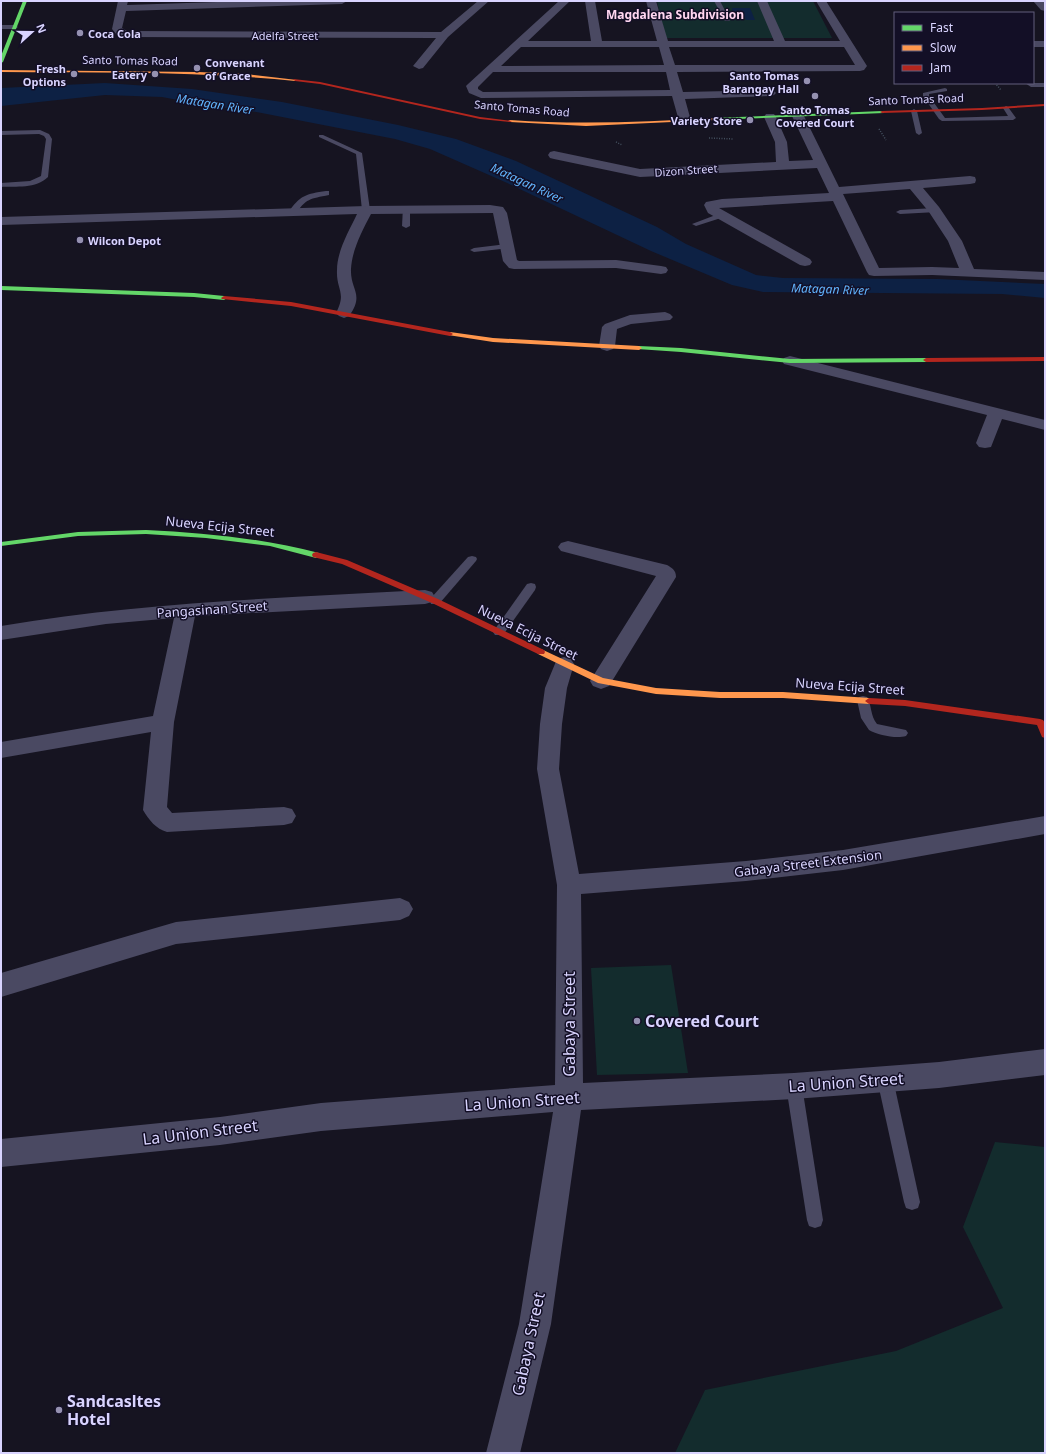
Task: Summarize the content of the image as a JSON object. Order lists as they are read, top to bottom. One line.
{"streets":{"street":["Adelfa Street","Santo Tomas Road","Dizon Street","Nueva Ecija Street","Pangasinan Street","Gabaya Street Extension","Gabaya Street","La Union Street"]},"crossings":[["Nueva Ecija Street","Pangasinan Street"],["Nueva Ecija Street","Gabaya Street"],["Gabaya Street Extension","Gabaya Street"],["Gabaya Street","La Union Street"]],"districts":["Magdalena Subdivision"],"water":["Matagan River"],"places":["Coca Cola","Convenant of Grace","Fresh Options","Eatery","Santo Tomas Barangay Hall","Santo Tomas Covered Court","Variety Store","Wilcon Depot","Covered Court","Sandcasltes Hotel"],"legend":["Fast","Slow","Jam"],"north":"right"}
